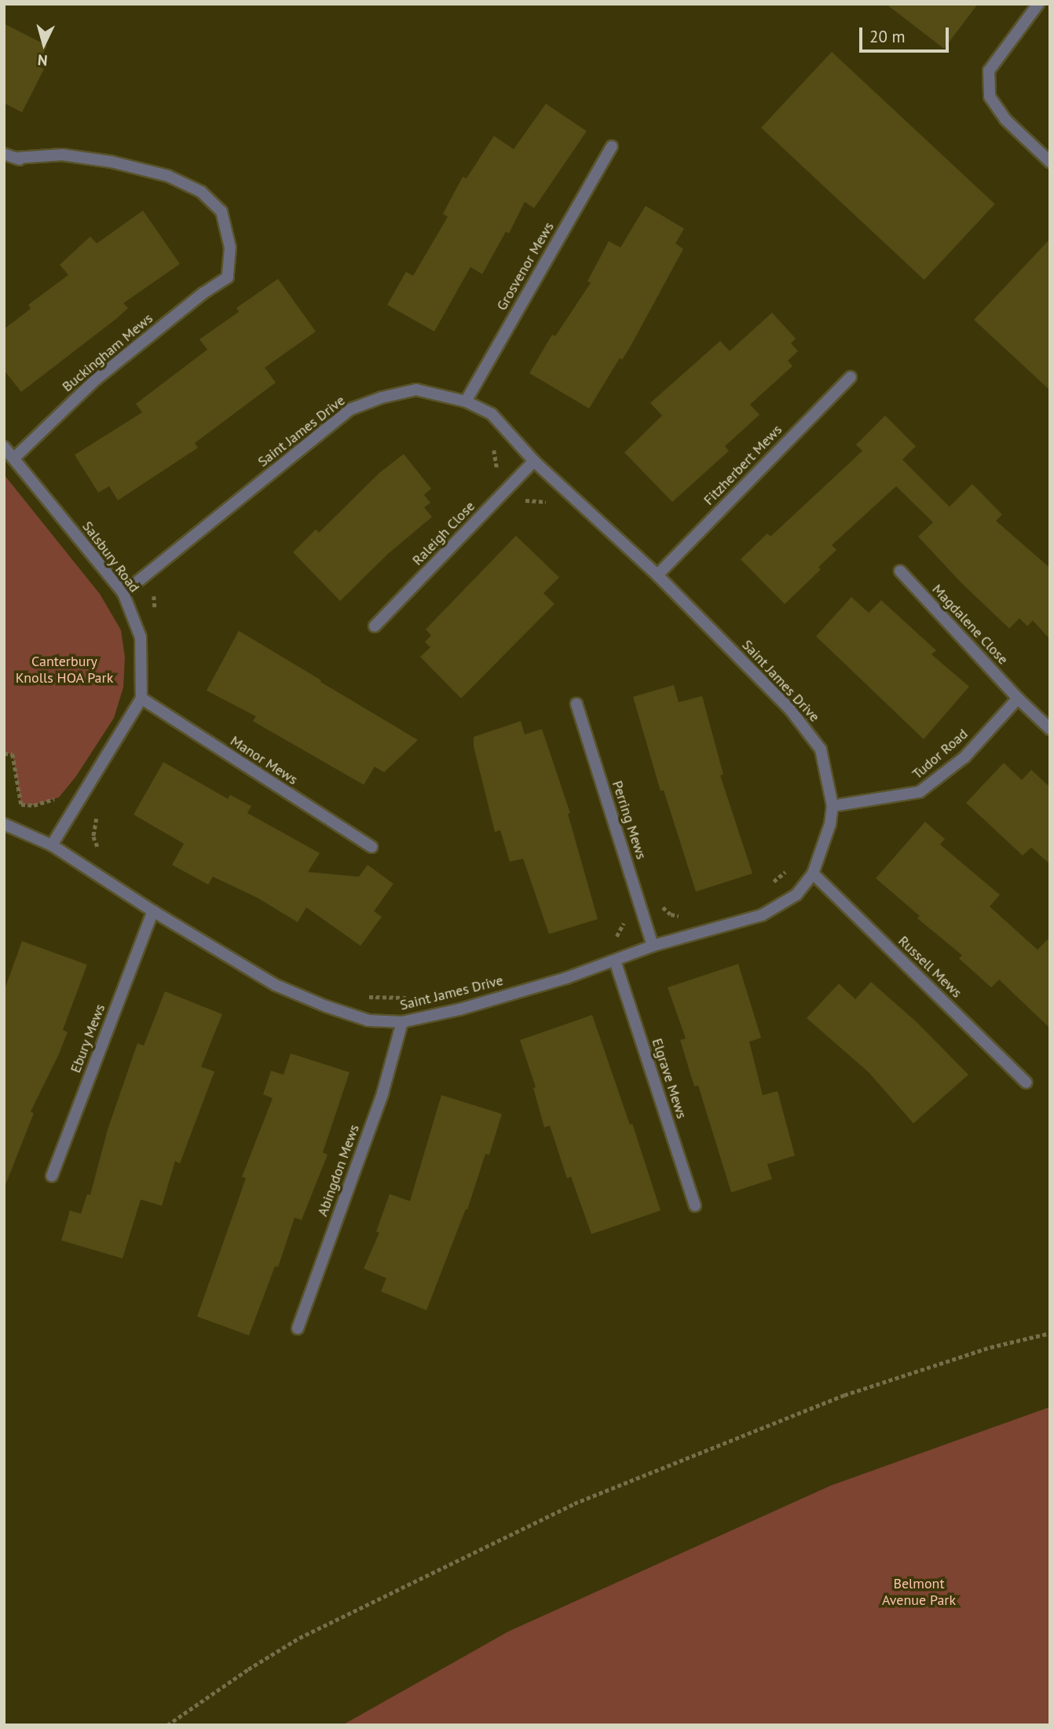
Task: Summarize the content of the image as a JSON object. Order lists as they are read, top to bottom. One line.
{"streets":{"street":["Grosvenor Mews","Buckingham Mews","Saint James Drive","Fitzherbert Mews","Raleigh Close","Salsbury Road","Magdalene Close","Tudor Road","Manor Mews","Perring Mews","Russell Mews","Ebury Mews","Elgrave Mews","Abingdon Mews"]},"crossings":[["Grosvenor Mews","Saint James Drive"],["Buckingham Mews","Salsbury Road"],["Saint James Drive","Fitzherbert Mews"],["Saint James Drive","Raleigh Close"],["Saint James Drive","Salsbury Road"],["Saint James Drive","Tudor Road"],["Saint James Drive","Perring Mews"],["Saint James Drive","Russell Mews"],["Saint James Drive","Ebury Mews"],["Saint James Drive","Elgrave Mews"],["Saint James Drive","Abingdon Mews"],["Salsbury Road","Manor Mews"],["Magdalene Close","Tudor Road"]],"parks":["Canterbury Knolls HOA Park","Belmont Avenue Park"],"scale_bar":"20 m","north":"bottom"}
